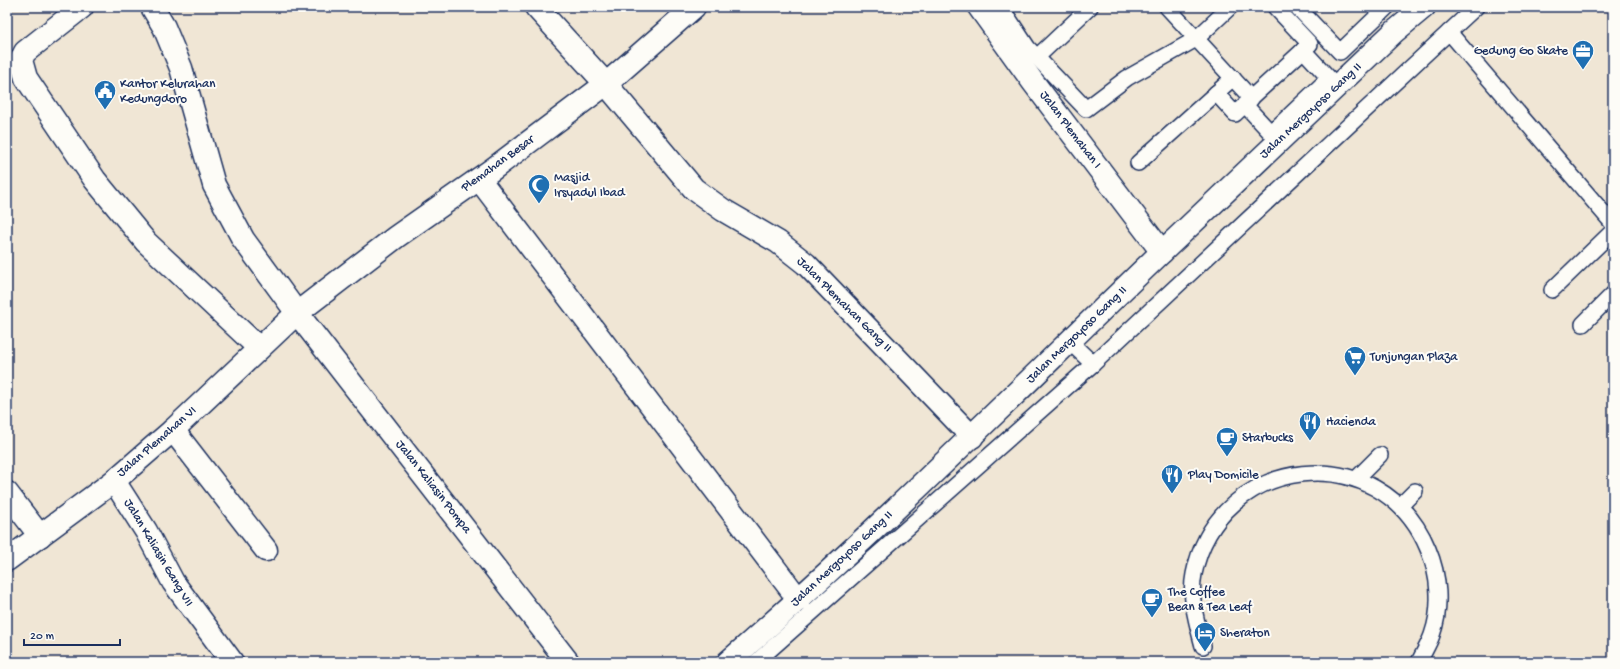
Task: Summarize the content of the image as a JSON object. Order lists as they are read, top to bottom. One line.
{"streets":{"street":["Jalan Mergoyoso Gang II","Jalan Plemahan I","Plemahan Besar","Jalan Plemahan Gang II","Jalan Plemahan VI","Jalan Kaliasin Pompa","Jalan Kaliasin Gang VII"]},"crossings":[["Jalan Mergoyoso Gang II","Jalan Plemahan I"],["Jalan Mergoyoso Gang II","Jalan Plemahan Gang II"],["Plemahan Besar","Jalan Plemahan Gang II"],["Plemahan Besar","Jalan Plemahan VI"],["Plemahan Besar","Jalan Kaliasin Pompa"],["Jalan Plemahan VI","Jalan Kaliasin Pompa"],["Jalan Plemahan VI","Jalan Kaliasin Gang VII"]],"places":{"office":["Gedung Go Skate"],"public building":["Kantor Kelurahan Kedungdoro"],"mosque":["Masjid Irsyadul Ibad"],"supermarket":["Tunjungan Plaza"],"restaurant":["Hacienda","Play Domicile"],"cafe":["Starbucks","The Coffee Bean & Tea Leaf"],"hotel":["Sheraton"]},"scale_bar":"20 m"}
